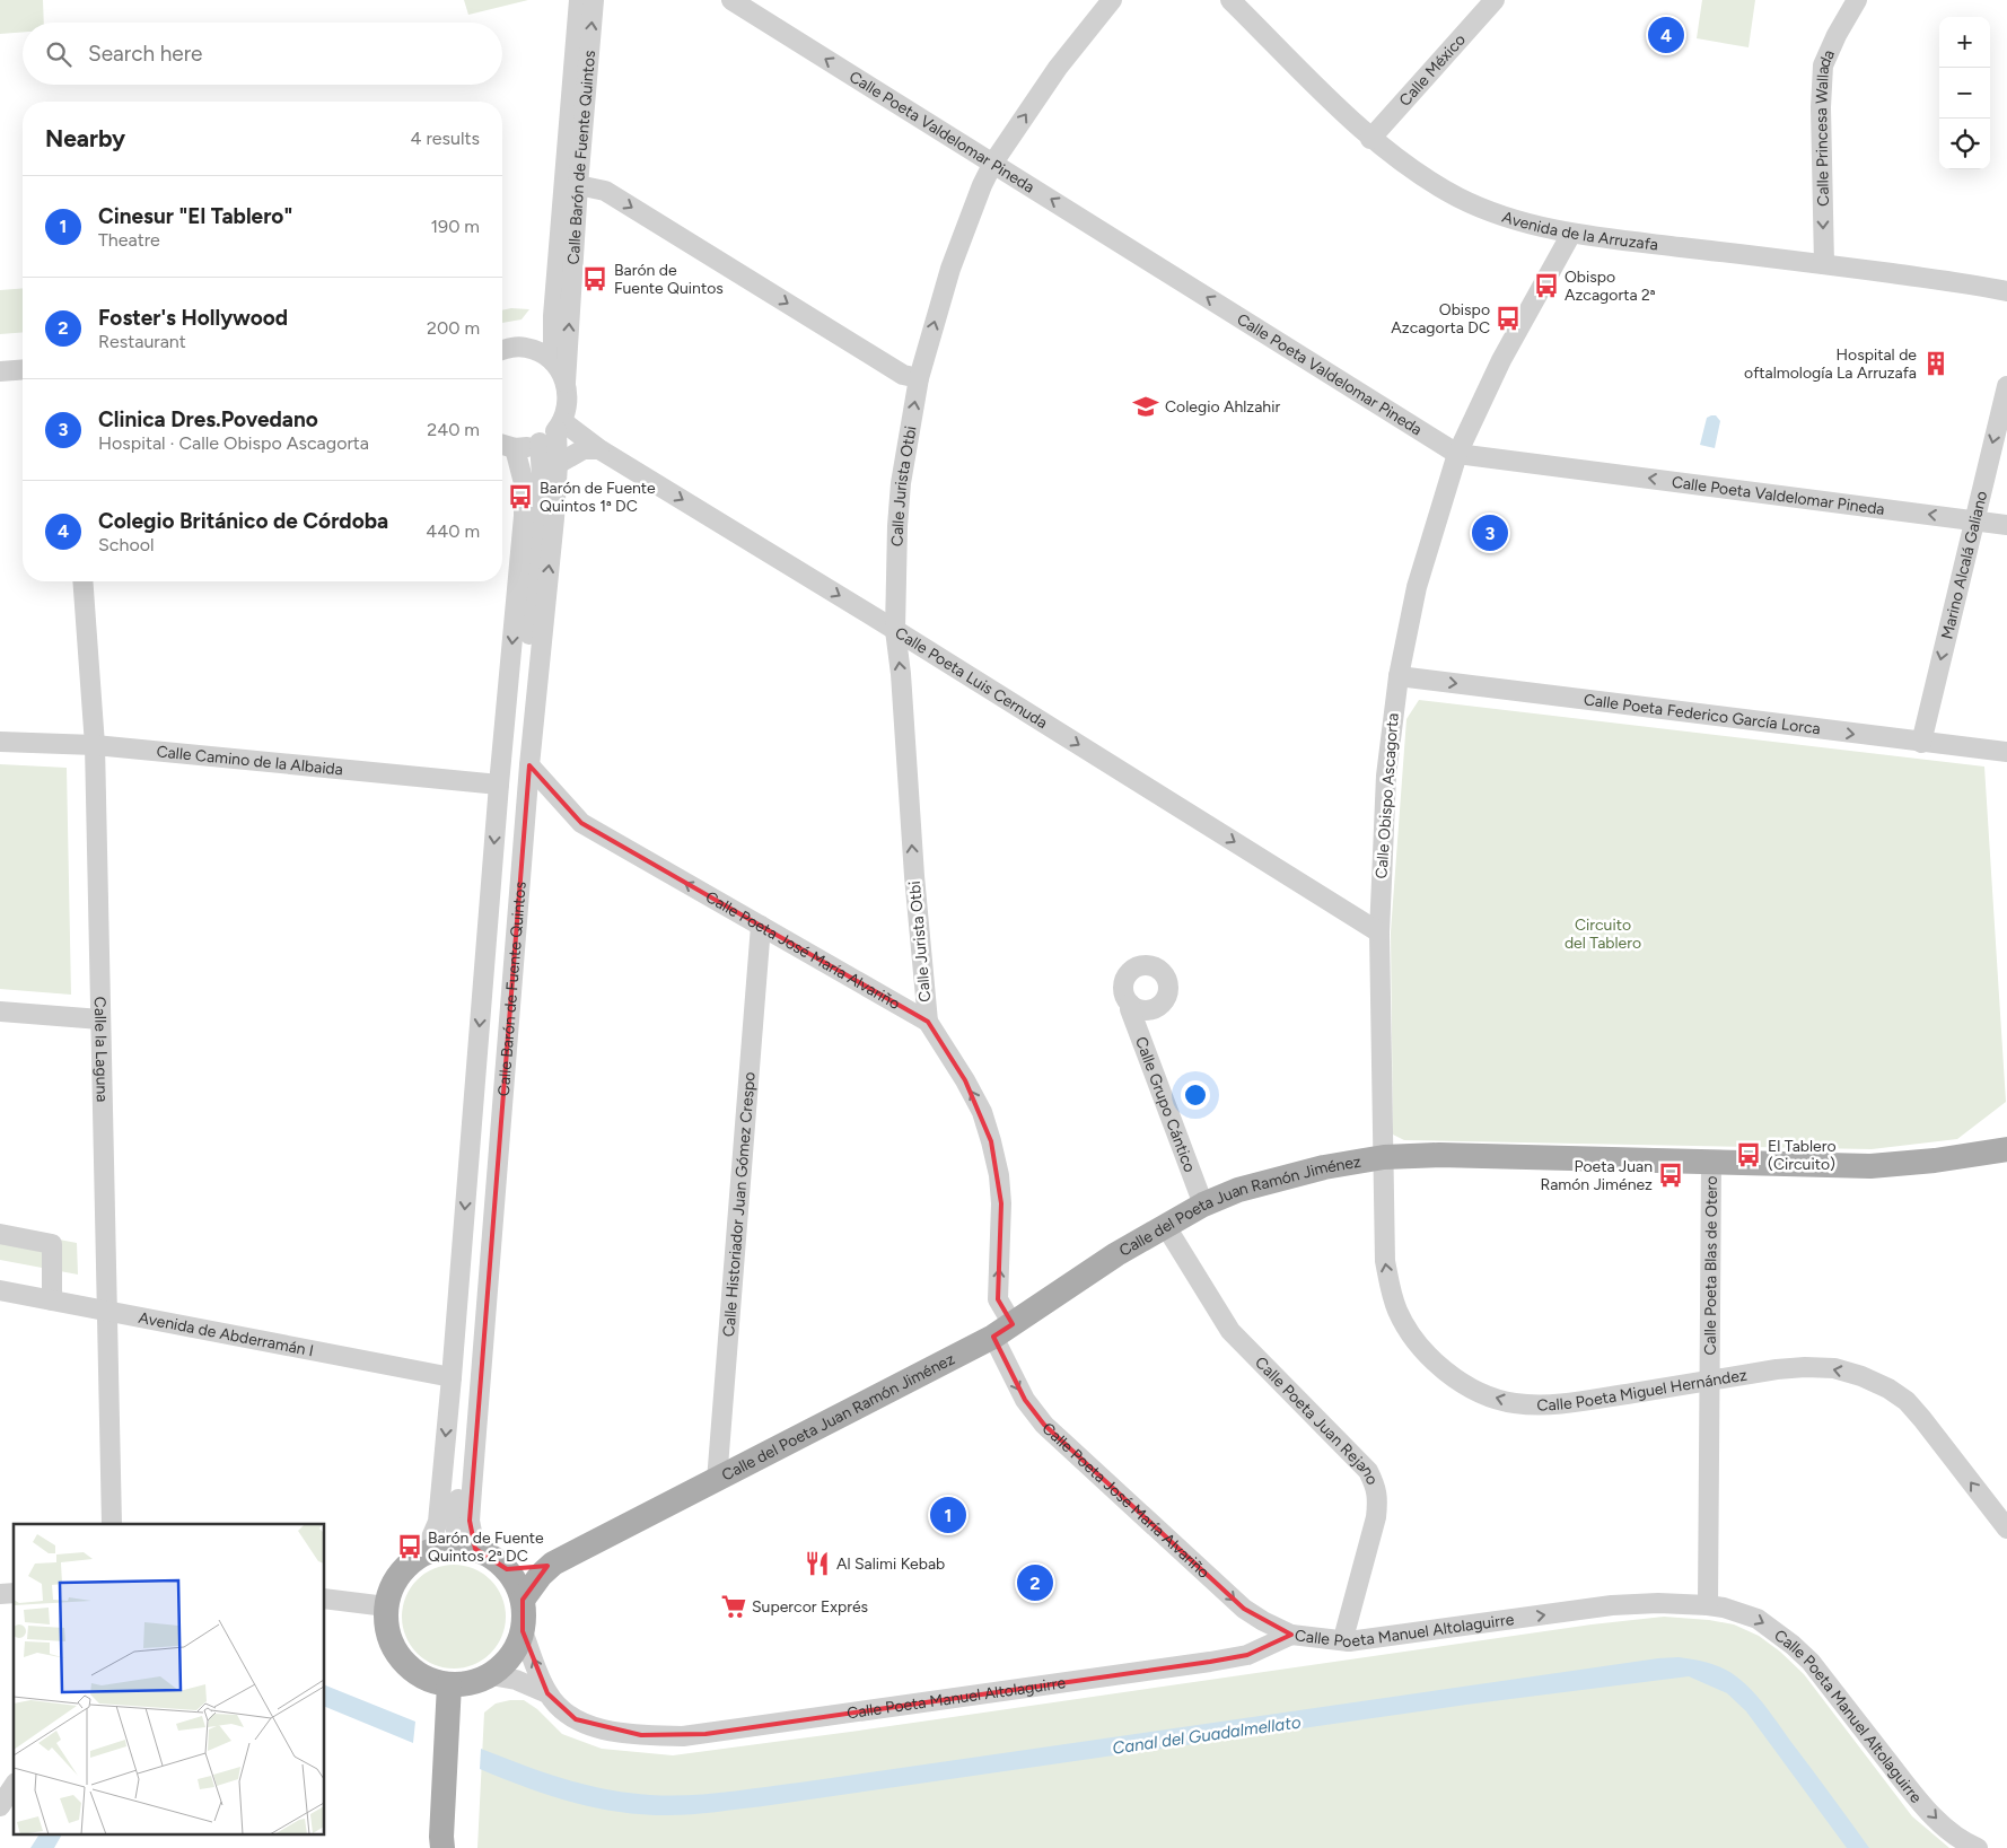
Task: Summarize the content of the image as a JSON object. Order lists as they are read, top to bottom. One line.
{"streets":{"main road":["Calle del Poeta Juan Ramón Jiménez"],"street":["Calle México","Calle Princesa Wallada","Calle Poeta Valdelomar Pineda","Calle Barón de Fuente Quintos","Avenida de la Arruzafa","Calle Jurista Otbi","Marino Alcalá Galiano","Calle Poeta Luis Cernuda","Calle Poeta Federico García Lorca","Calle Camino de la Albaida","Calle Obispo Ascagorta","Calle Poeta José María Alvariño","Calle la Laguna","Calle Grupo Cántico","Calle Historiador Juan Gómez Crespo","Calle Poeta Blas de Otero","Avenida de Abderramán I","Calle Poeta Miguel Hernández","Calle Poeta Juan Rejano","Calle Poeta Manuel Altolaguirre"]},"crossings":[["Calle México","Avenida de la Arruzafa"],["Calle Princesa Wallada","Avenida de la Arruzafa"],["Calle Poeta Valdelomar Pineda","Calle Jurista Otbi"],["Calle Poeta Valdelomar Pineda","Marino Alcalá Galiano"],["Calle Poeta Valdelomar Pineda","Calle Obispo Ascagorta"],["Calle Barón de Fuente Quintos","Calle Poeta Luis Cernuda"],["Calle Barón de Fuente Quintos","Calle Camino de la Albaida"],["Calle Barón de Fuente Quintos","Calle Poeta José María Alvariño"],["Calle Barón de Fuente Quintos","Calle del Poeta Juan Ramón Jiménez"],["Calle Barón de Fuente Quintos","Avenida de Abderramán I"],["Calle Barón de Fuente Quintos","Calle Poeta Manuel Altolaguirre"],["Avenida de la Arruzafa","Calle Obispo Ascagorta"],["Calle Jurista Otbi","Calle Poeta Luis Cernuda"],["Calle Jurista Otbi","Calle Poeta José María Alvariño"],["Marino Alcalá Galiano","Calle Poeta Federico García Lorca"],["Calle Poeta Luis Cernuda","Calle Obispo Ascagorta"],["Calle Poeta Federico García Lorca","Calle Obispo Ascagorta"],["Calle Camino de la Albaida","Calle la Laguna"],["Calle Obispo Ascagorta","Calle del Poeta Juan Ramón Jiménez"],["Calle Obispo Ascagorta","Calle Poeta Miguel Hernández"],["Calle Poeta José María Alvariño","Calle Historiador Juan Gómez Crespo"],["Calle Poeta José María Alvariño","Calle del Poeta Juan Ramón Jiménez"],["Calle Poeta José María Alvariño","Calle Poeta Manuel Altolaguirre"],["Calle la Laguna","Avenida de Abderramán I"],["Calle Grupo Cántico","Calle del Poeta Juan Ramón Jiménez"],["Calle Historiador Juan Gómez Crespo","Calle del Poeta Juan Ramón Jiménez"],["Calle del Poeta Juan Ramón Jiménez","Calle Poeta Blas de Otero"],["Calle del Poeta Juan Ramón Jiménez","Calle Poeta Miguel Hernández"],["Calle del Poeta Juan Ramón Jiménez","Calle Poeta Juan Rejano"],["Calle del Poeta Juan Ramón Jiménez","Calle Poeta Manuel Altolaguirre"],["Calle Poeta Blas de Otero","Calle Poeta Miguel Hernández"],["Calle Poeta Blas de Otero","Calle Poeta Manuel Altolaguirre"],["Calle Poeta Juan Rejano","Calle Poeta Manuel Altolaguirre"]],"one_way":["Calle Princesa Wallada","Calle Poeta Valdelomar Pineda","Calle Jurista Otbi","Marino Alcalá Galiano","Calle Poeta Luis Cernuda","Calle Poeta Federico García Lorca","Calle Poeta Miguel Hernández"],"water":["Canal del Guadalmellato"],"parks":["Circuito del Tablero"],"places":{"bus stop":["Barón de Fuente Quintos","Obispo Azcagorta 2ª","Obispo Azcagorta DC","Barón de Fuente Quintos 1ª DC","El Tablero (Circuito)","Poeta Juan Ramón Jiménez","Barón de Fuente Quintos 2ª DC"],"building":["Hospital de oftalmología La Arruzafa"],"school or university":["Colegio Ahlzahir"],"restaurant":["Al Salimi Kebab"],"supermarket":["Supercor Exprés"]},"page":{"pins":["4","3","1","2"],"map_buttons":["+","−"],"search":"Search here","heading":["Nearby","4 results"],"list":[{"mark":"1","name":"Cinesur \"El Tablero\"","note":"Theatre","value":"190 m"},{"mark":"2","name":"Foster's Hollywood","note":"Restaurant","value":"200 m"},{"mark":"3","name":"Clinica Dres.Povedano","note":"Hospital · Calle Obispo Ascagorta","value":"240 m"},{"mark":"4","name":"Colegio Británico de Córdoba","note":"School","value":"440 m"}]}}
